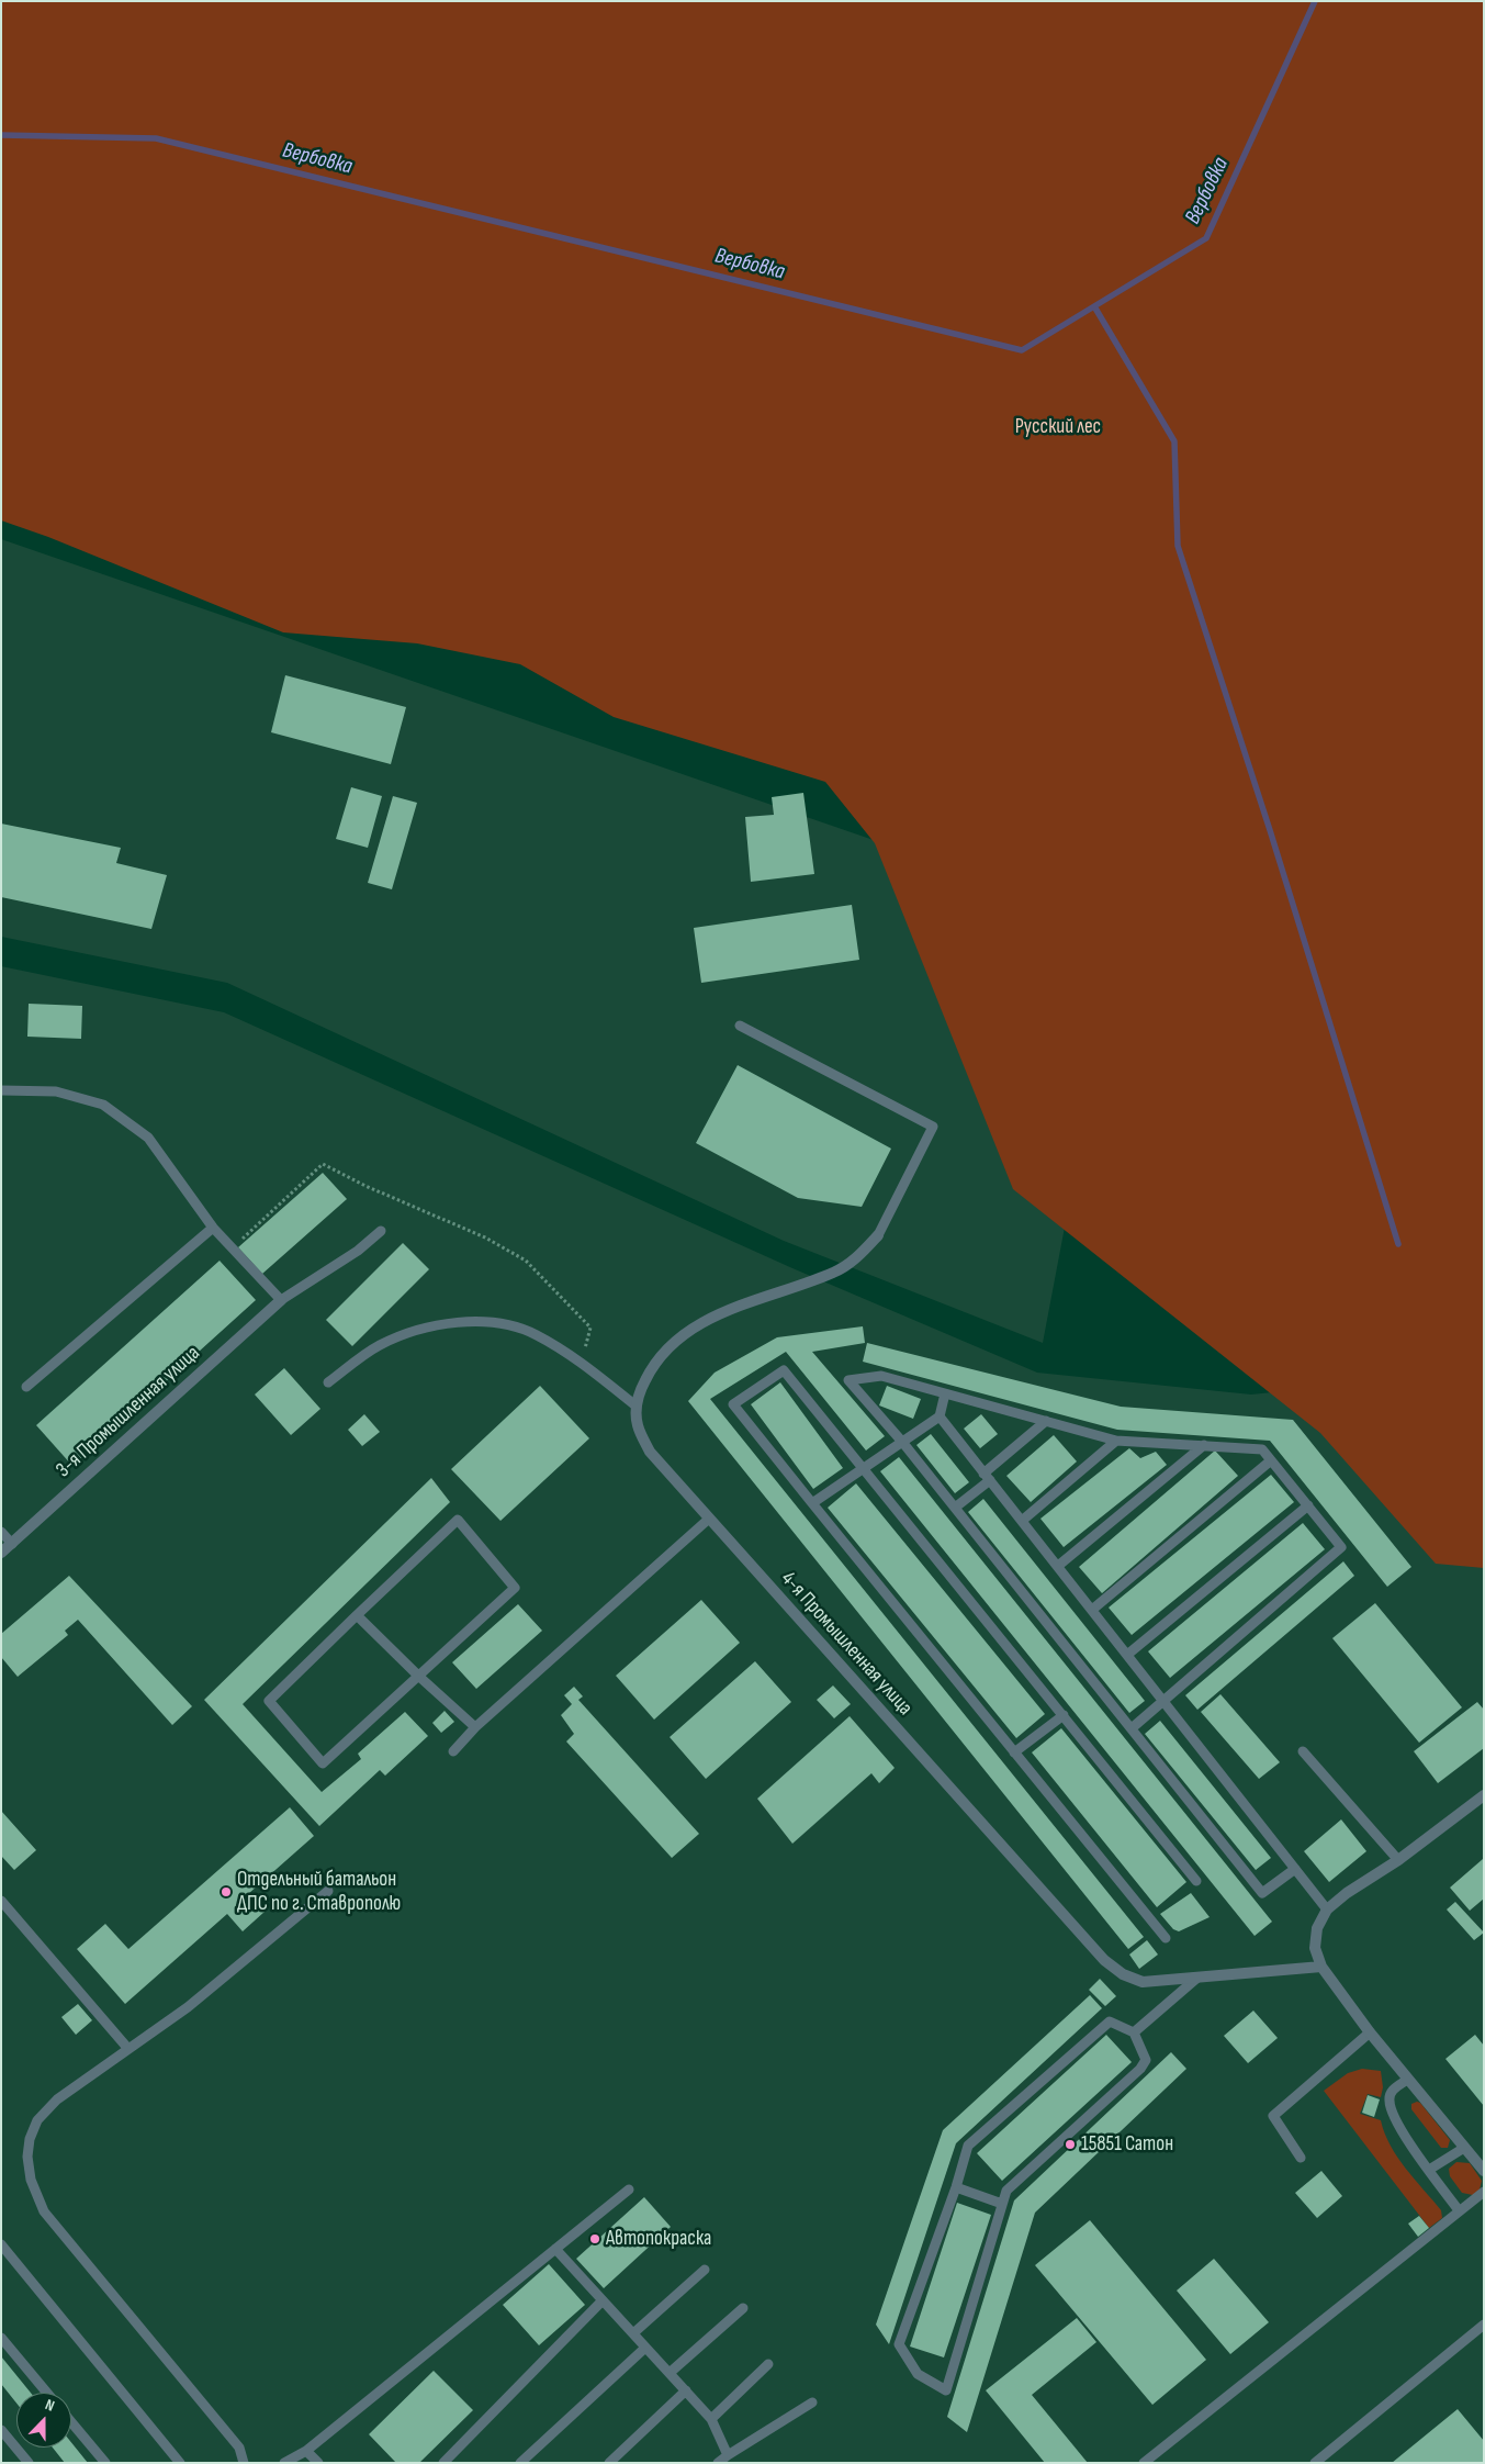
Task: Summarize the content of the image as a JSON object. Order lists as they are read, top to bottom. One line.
{"streets":{"street":["3-я Промышленная улица","4-я Промышленная улица"]},"water":["Вербовка"],"parks":["Русский лес"],"places":["Отдельный батальон ДПС по г. Ставрополю","15851 Сатон","Автопокраска"],"north":"top"}
